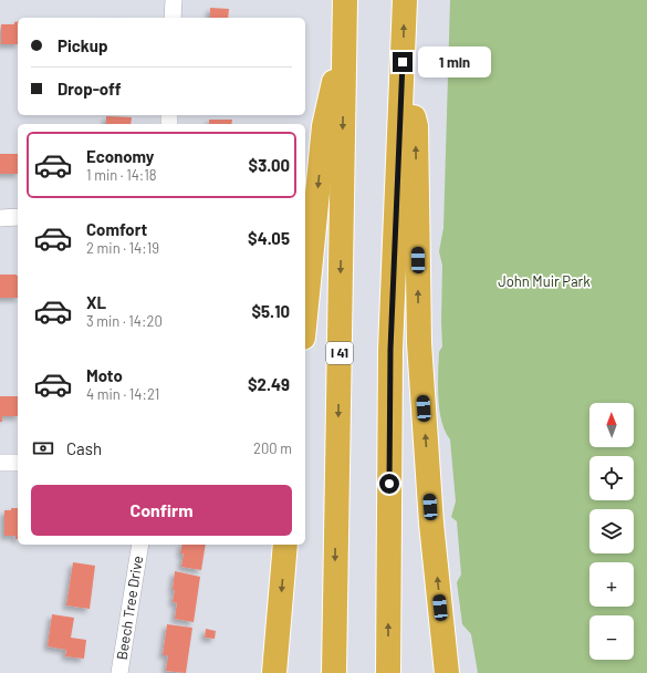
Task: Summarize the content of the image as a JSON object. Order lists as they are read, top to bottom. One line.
{"streets":{"highway":["I 41"],"street":["Beech Tree Drive"]},"parks":["John Muir Park"],"north":"top","page":{"banner":["Pickup","Drop-off"],"bubble":"1 min","list":[{"name":"Economy","note":"1 min · 14:18","value":"$3.00"},{"name":"Comfort","note":"2 min · 14:19","value":"$4.05"},{"name":"XL","note":"3 min · 14:20","value":"$5.10"},{"name":"Moto","note":"4 min · 14:21","value":"$2.49"}],"map_buttons":["+","−"],"pay":["Cash","200 m"],"buttons":"Confirm"}}
